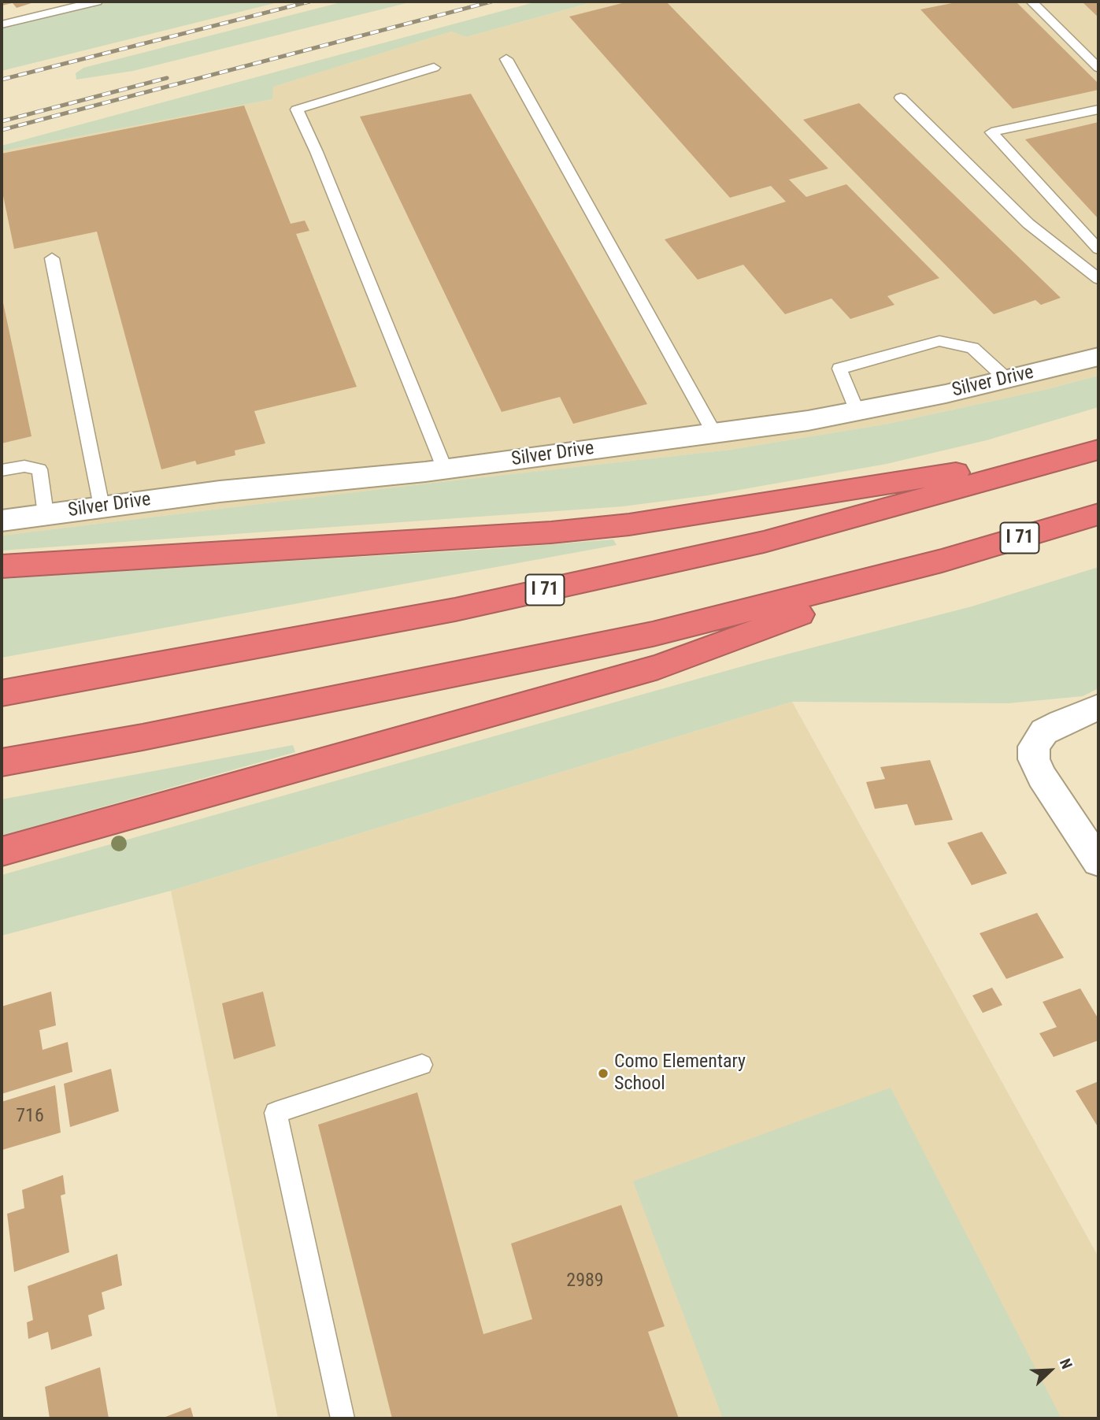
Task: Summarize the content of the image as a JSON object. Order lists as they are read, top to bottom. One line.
{"streets":{"highway":["I 71"],"street":["Silver Drive"]},"places":["Como Elementary School"],"house_numbers":["716","2989"],"north":"top right"}
